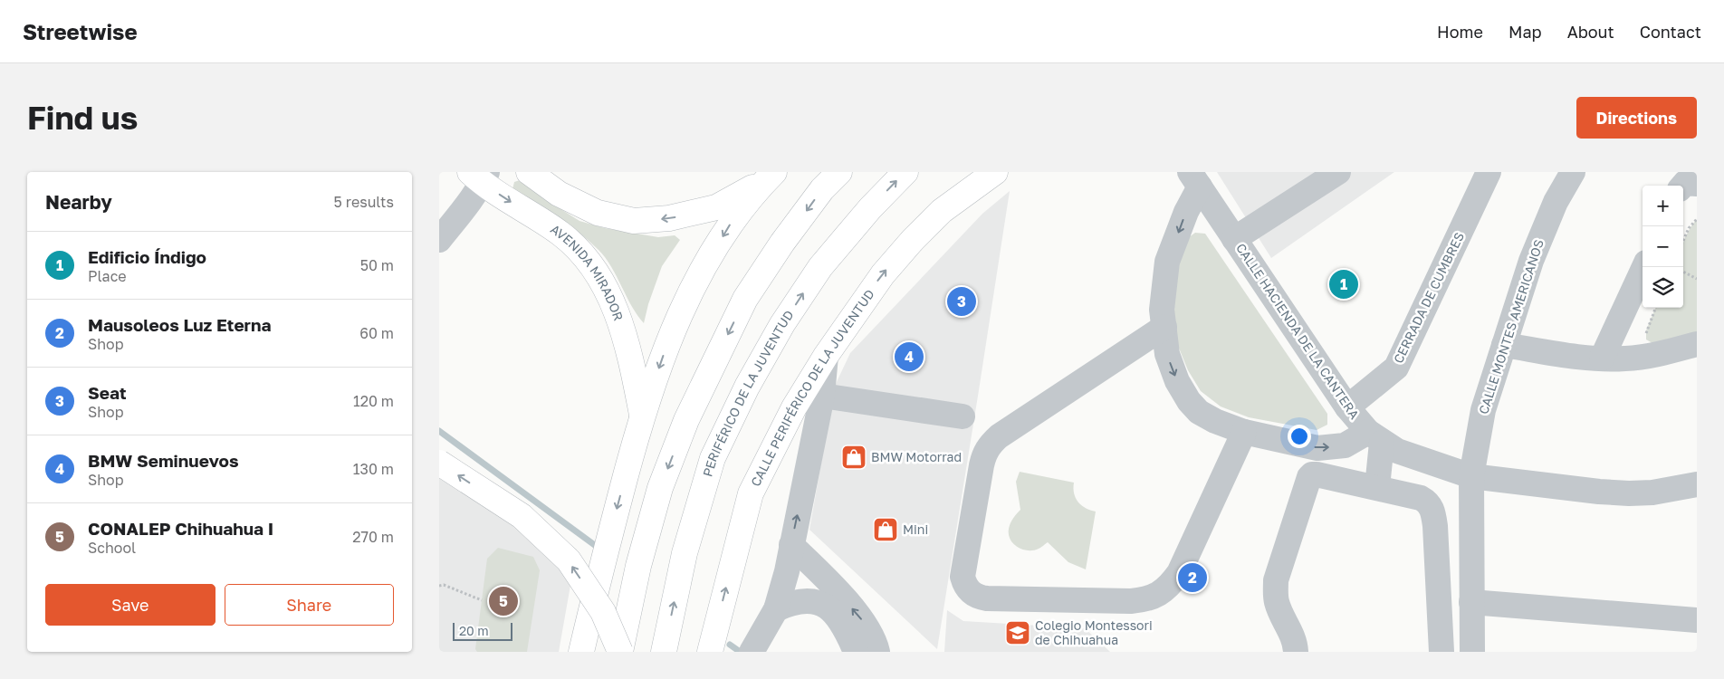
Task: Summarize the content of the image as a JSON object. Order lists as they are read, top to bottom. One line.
{"streets":{"main road":["AVENIDA MIRADOR","CALLE PERIFÉRICO DE LA JUVENTUD","PERIFÉRICO DE LA JUVENTUD"],"street":["CERRADA DE CUMBRES","CALLE MONTES AMERICANOS","CALLE HACIENDA DE LA CANTERA"]},"crossings":[["CERRADA DE CUMBRES","CALLE HACIENDA DE LA CANTERA"],["CALLE MONTES AMERICANOS","CALLE HACIENDA DE LA CANTERA"]],"one_way":["AVENIDA MIRADOR"],"places":{"shop":["BMW Motorrad","Mini"],"school or university":["Colegio Montessori de Chihuahua"]},"scale_bar":"20 m","page":{"header":"Streetwise","nav":["Home","Map","About","Contact"],"buttons":["Directions",["Save","Share"]],"title":"Find us","heading":["Nearby","5 results"],"map_buttons":["+","−"],"list":[{"mark":"1","name":"Edificio Índigo","note":"Place","value":"50 m"},{"mark":"2","name":"Mausoleos Luz Eterna","note":"Shop","value":"60 m"},{"mark":"3","name":"Seat","note":"Shop","value":"120 m"},{"mark":"4","name":"BMW Seminuevos","note":"Shop","value":"130 m"},{"mark":"5","name":"CONALEP Chihuahua I","note":"School","value":"270 m"}],"pins":["1","3","4","2","5"],"scale":"20 m"}}
